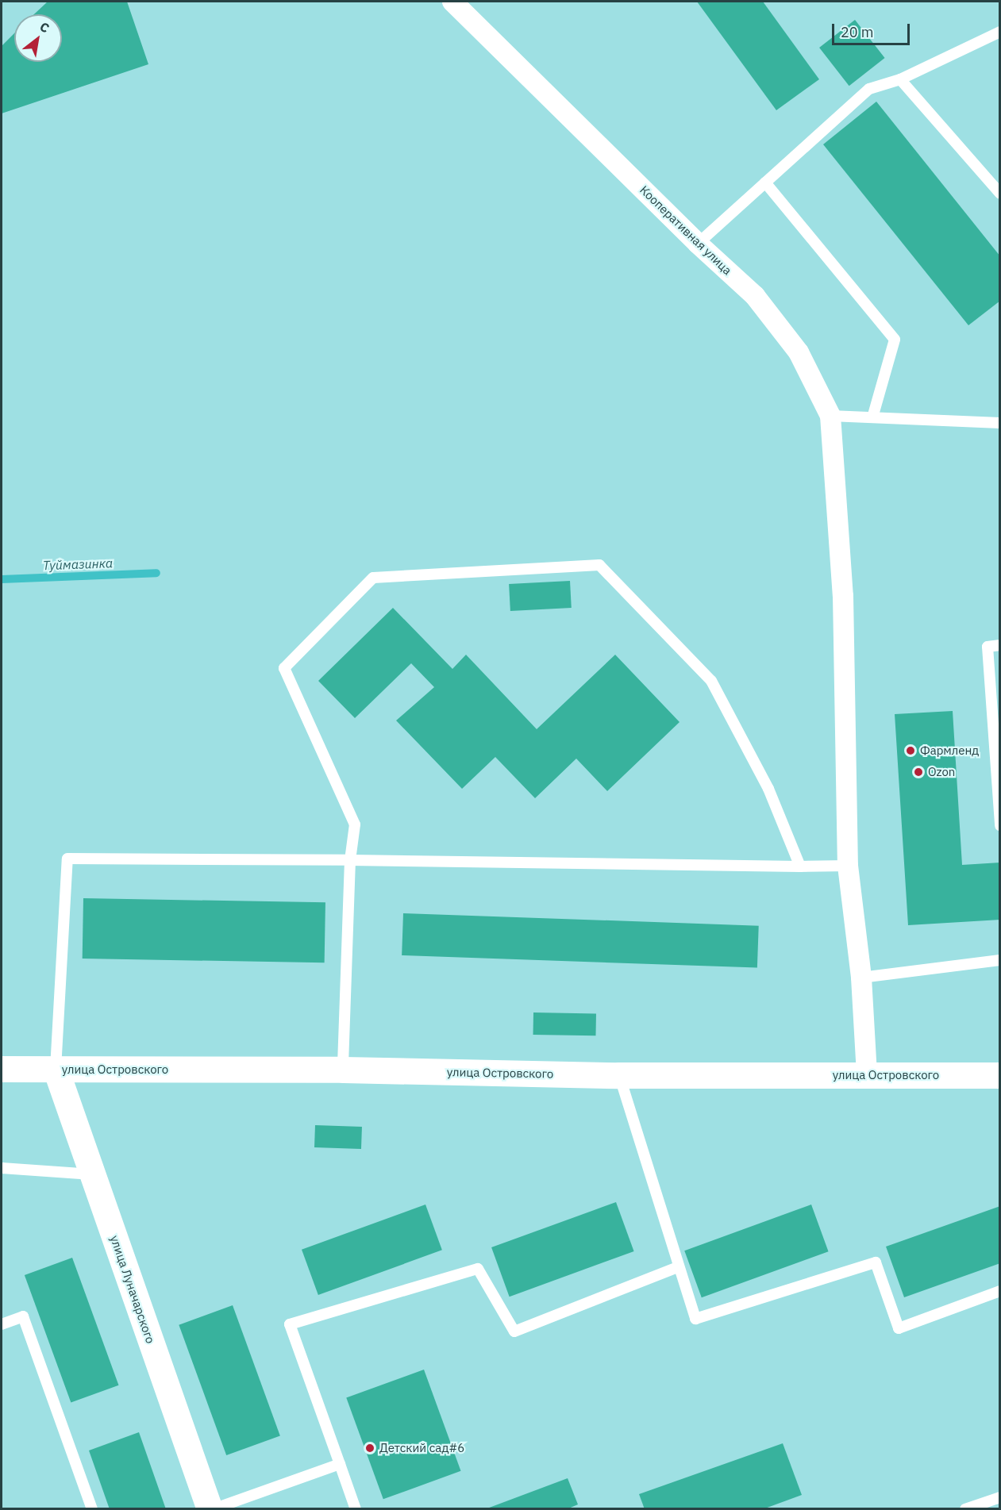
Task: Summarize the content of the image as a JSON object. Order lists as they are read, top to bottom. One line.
{"streets":{"main road":["улица Островского","улица Луначарского"],"street":["Кооперативная улица"]},"crossings":[["Кооперативная улица","улица Островского"],["улица Островского","улица Луначарского"]],"water":["Туймазинка"],"places":["Фармленд","Ozon","Детский сад#6"],"scale_bar":"20 m","north":"top right"}
